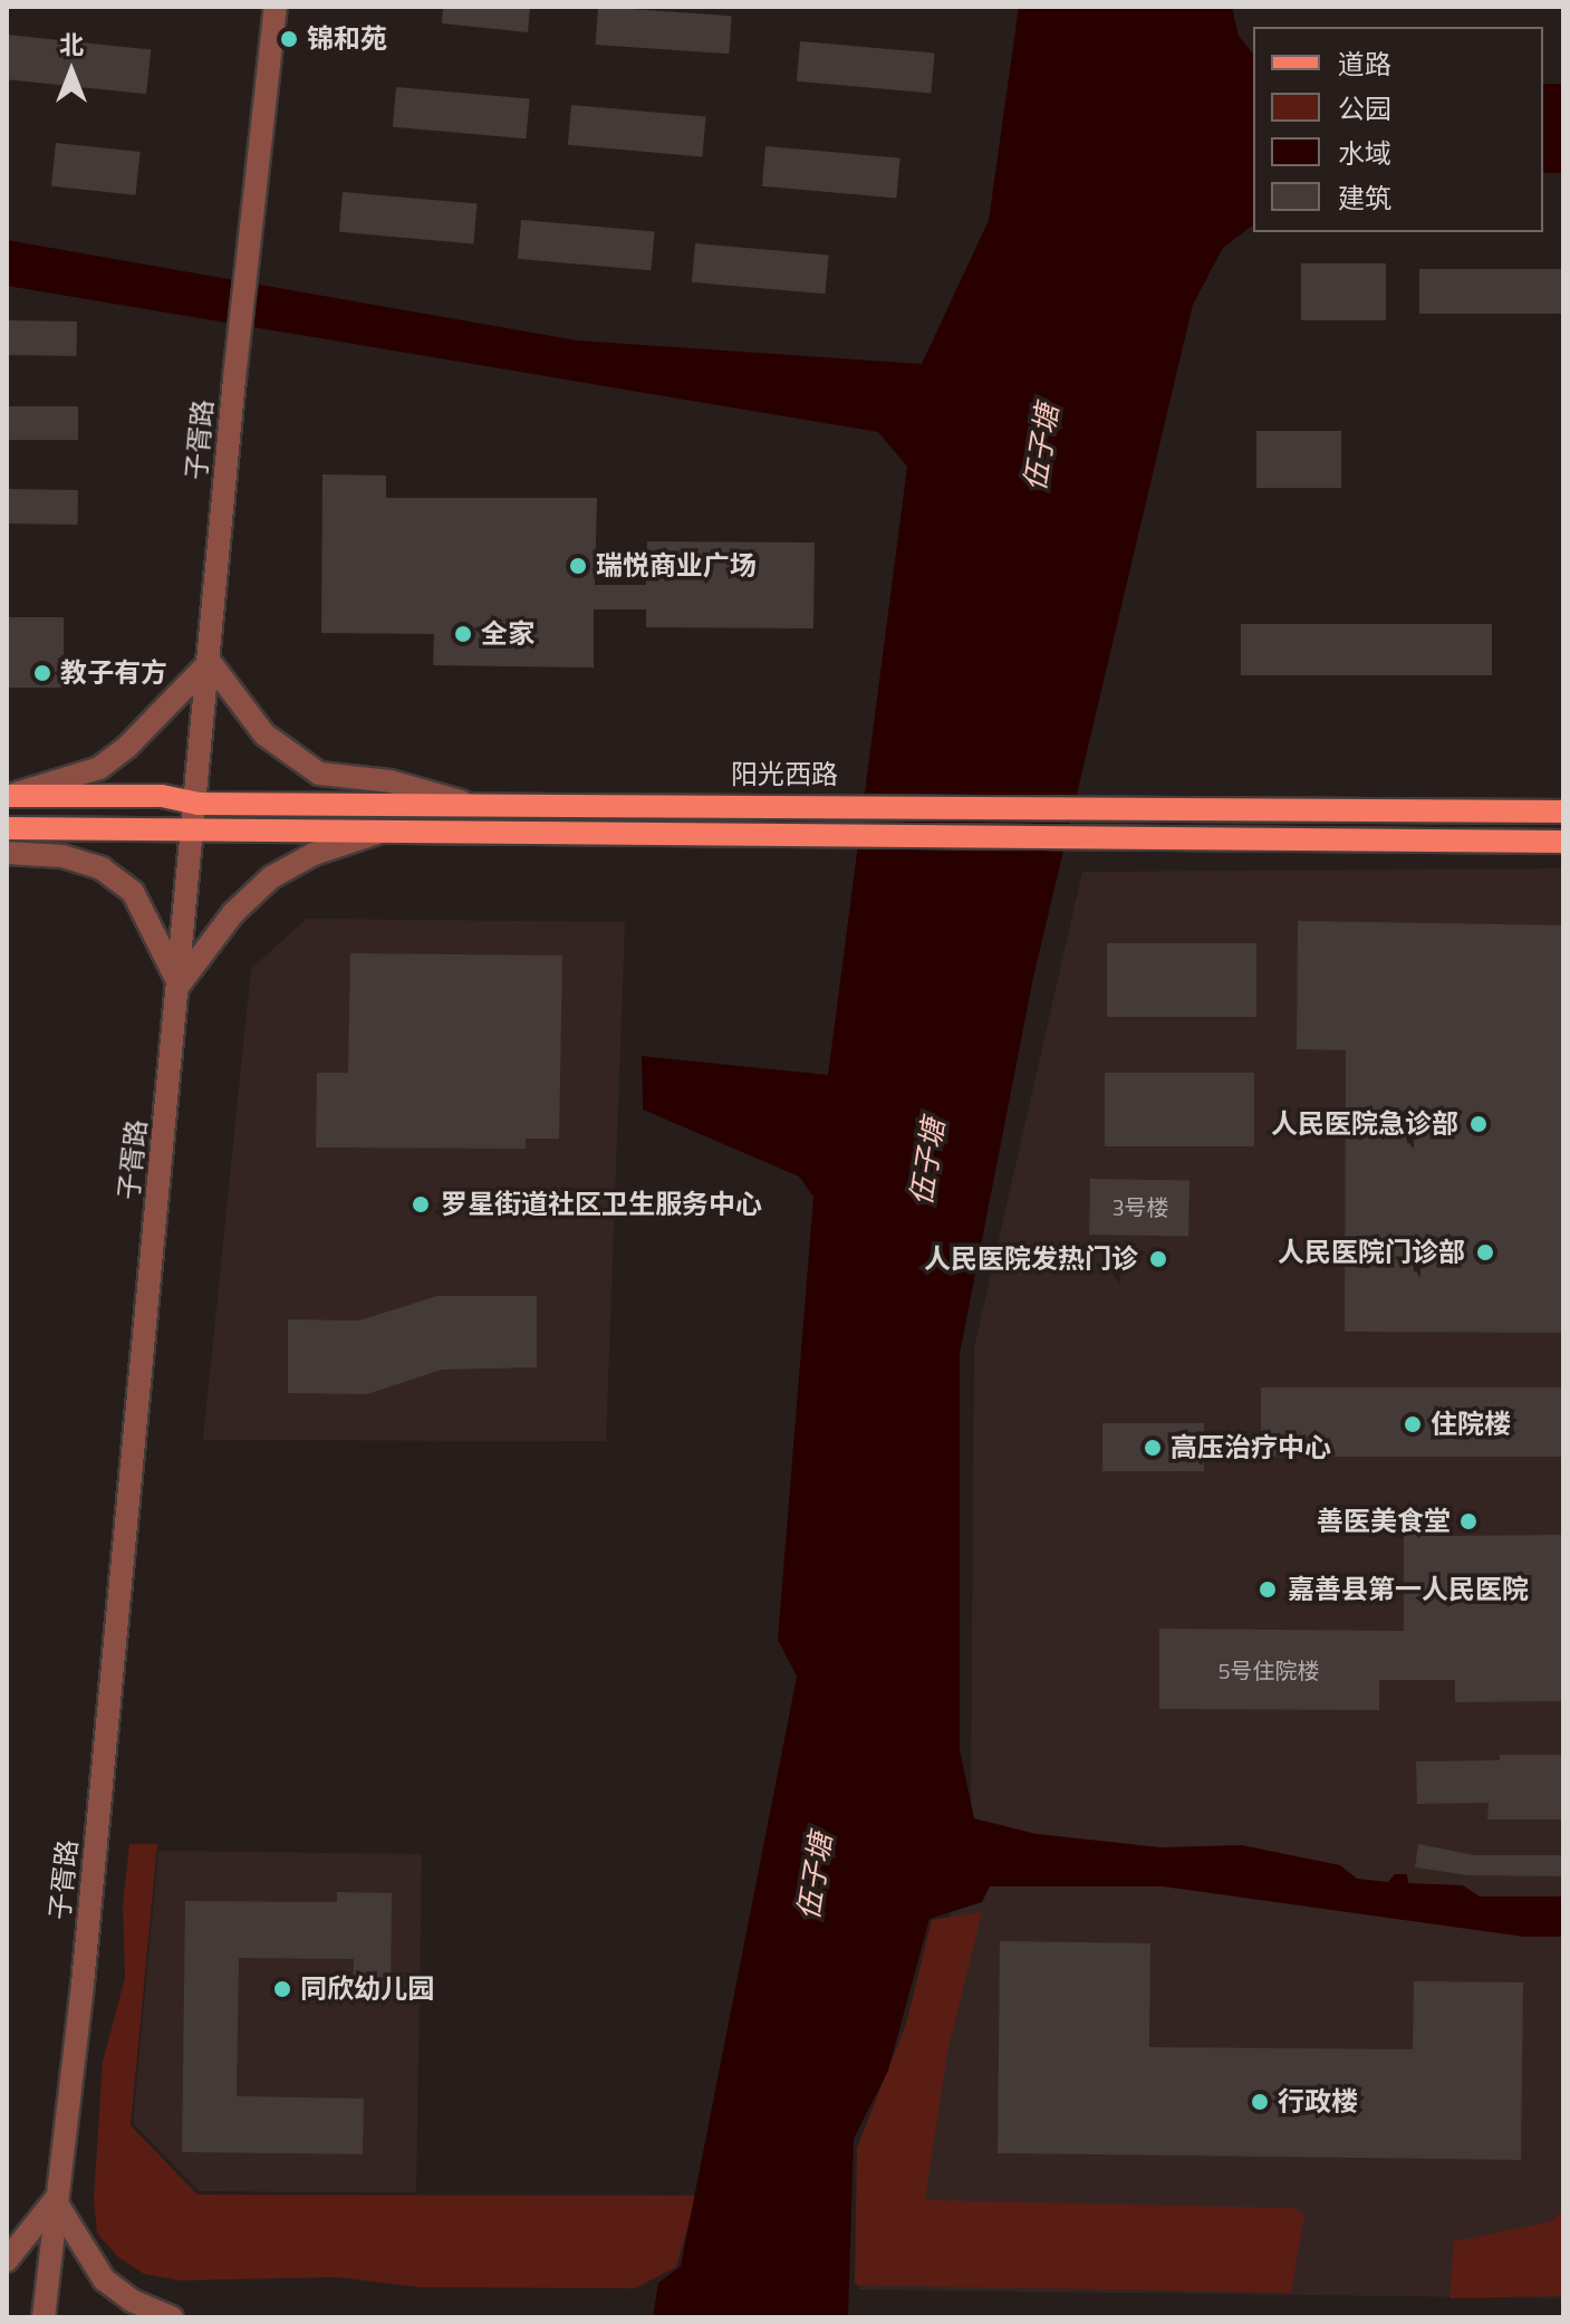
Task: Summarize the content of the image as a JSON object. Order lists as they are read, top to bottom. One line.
{"streets":{"main road":["阳光西路"],"street":["子胥路"]},"crossings":[["子胥路","阳光西路"]],"water":["伍子塘"],"places":["锦和苑","瑞悦商业广场","全家","教子有方","人民医院急诊部","罗星街道社区卫生服务中心","人民医院门诊部","人民医院发热门诊","住院楼","高压治疗中心","善医美食堂","嘉善县第一人民医院","同欣幼儿园","行政楼"],"house_numbers":["3号楼","5号住院楼"],"legend":["道路","公园","水域","建筑"],"north":"top"}
